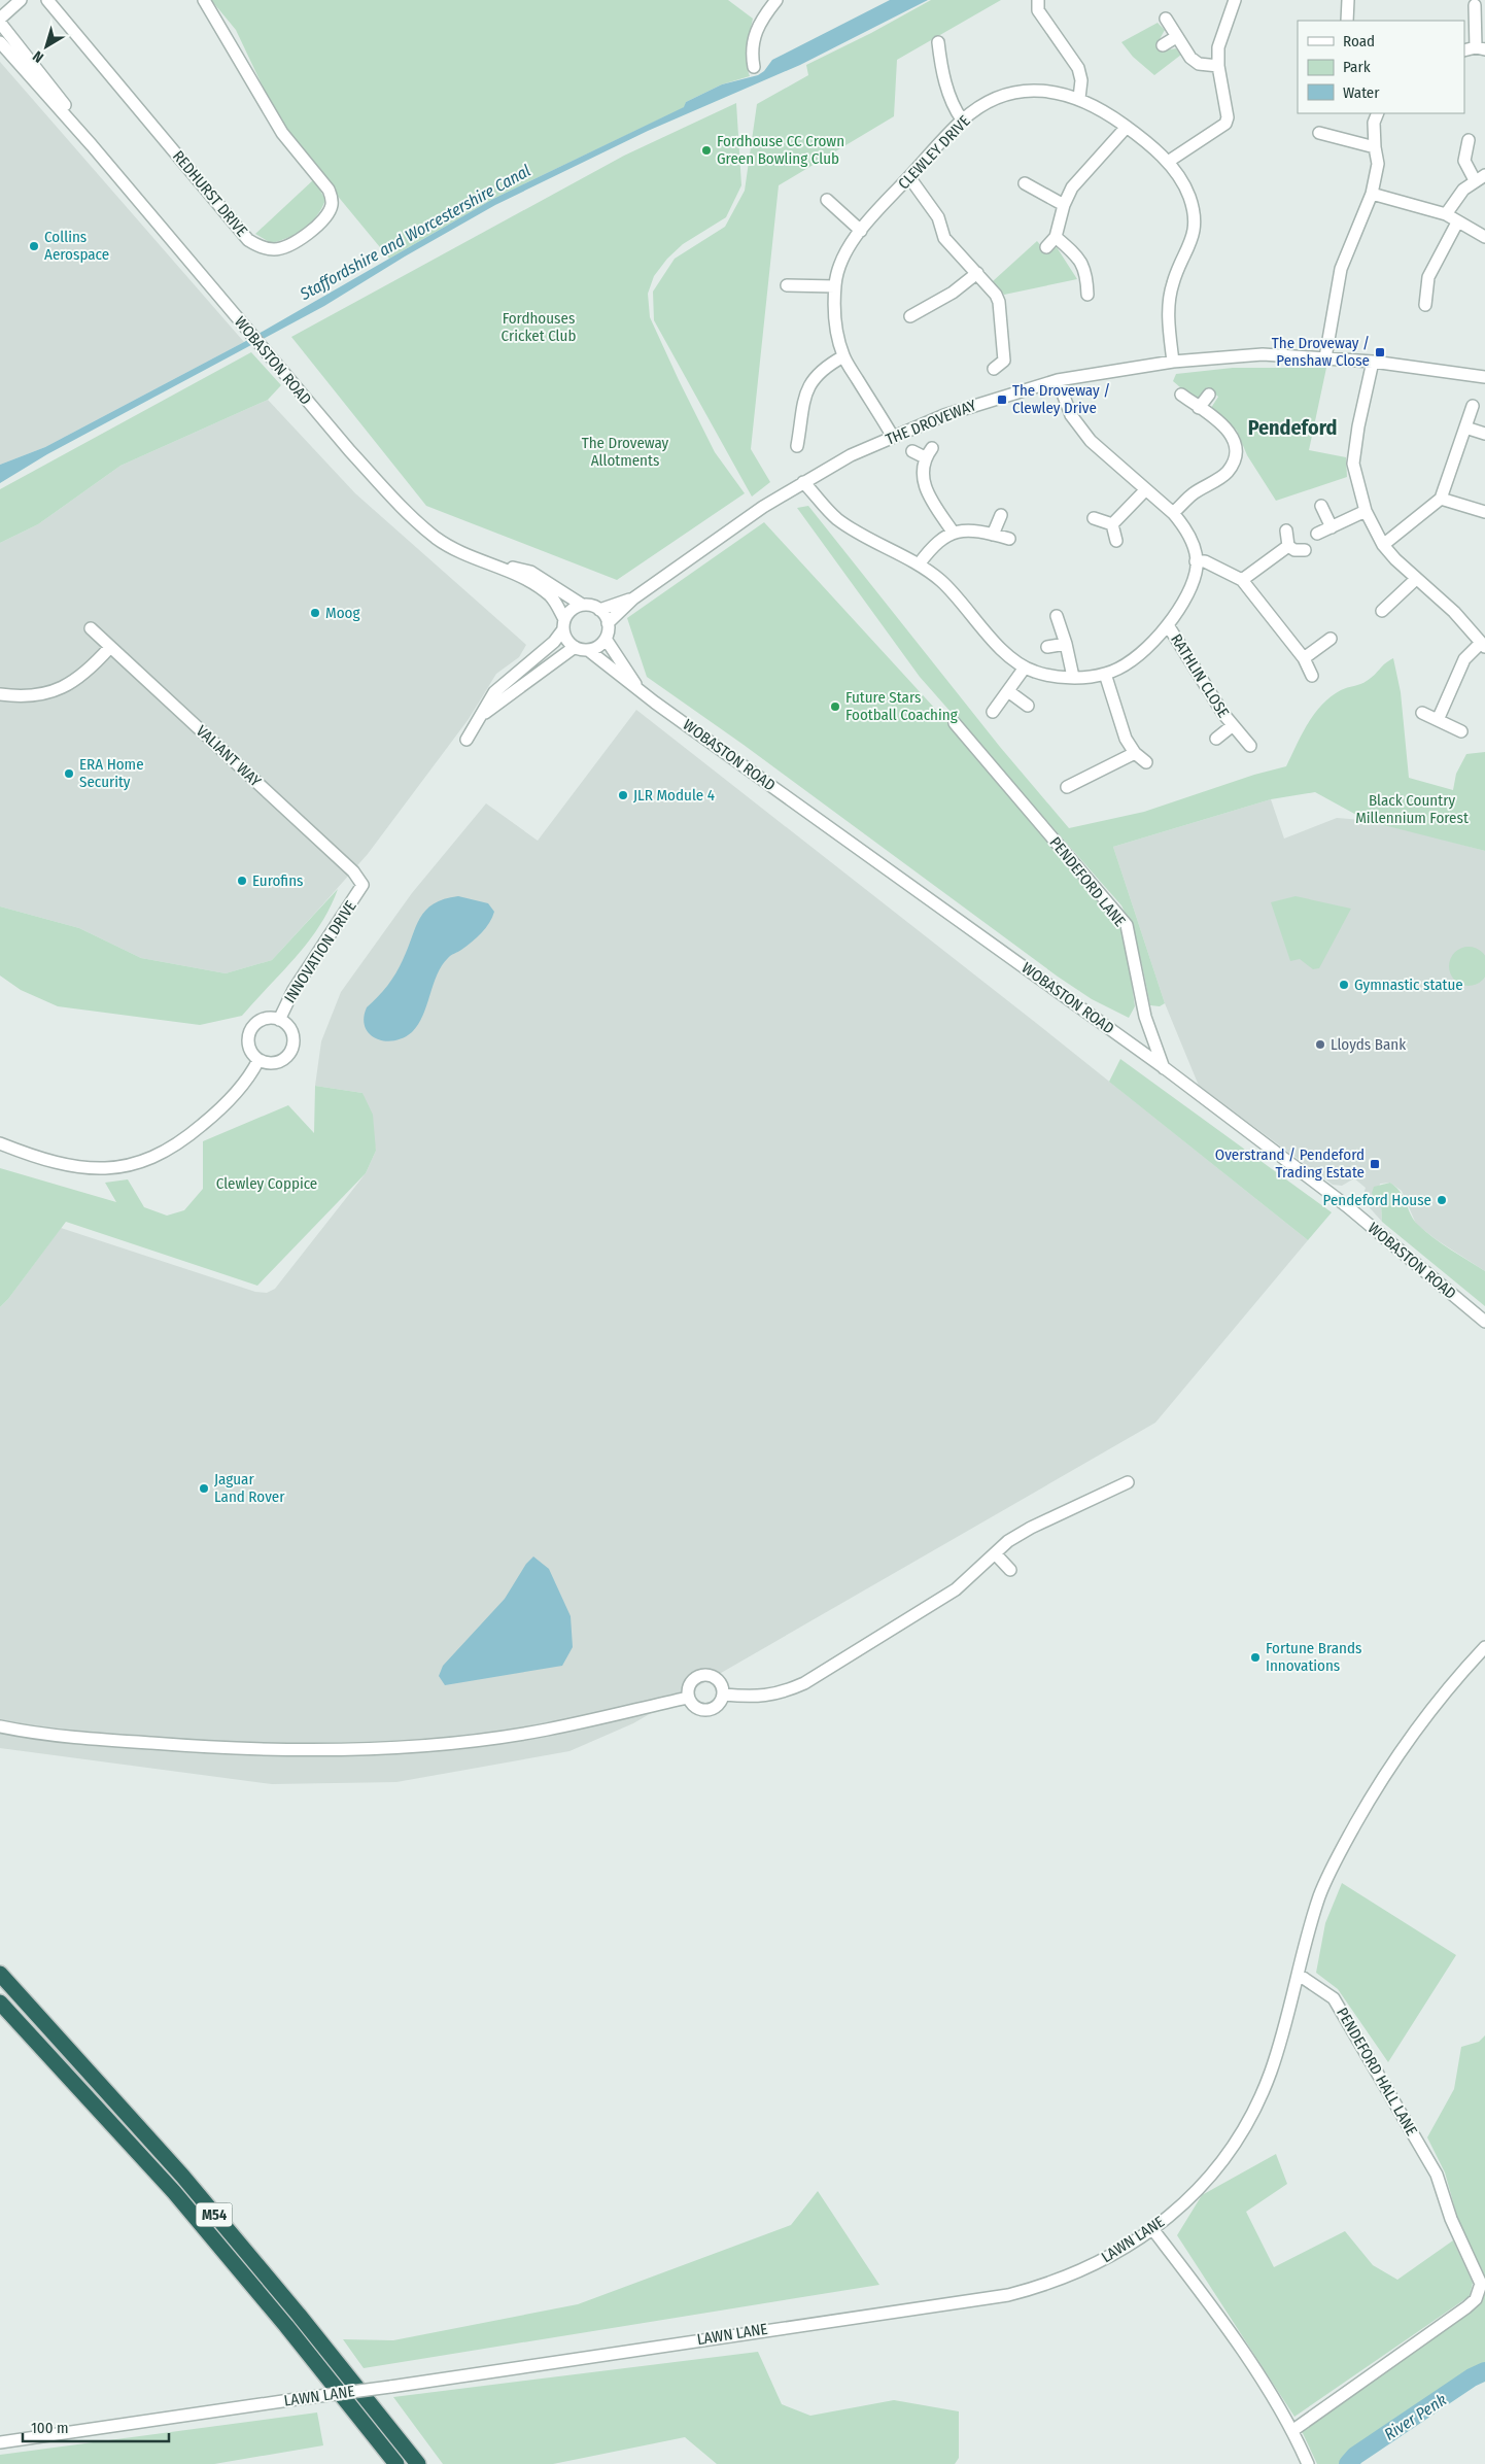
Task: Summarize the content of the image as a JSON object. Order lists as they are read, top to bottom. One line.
{"streets":{"highway":["M54"],"street":["CLEWLEY DRIVE","REDHURST DRIVE","WOBASTON ROAD","THE DROVEWAY","RATHLIN CLOSE","VALIANT WAY","PENDEFORD LANE","INNOVATION DRIVE","PENDEFORD HALL LANE","LAWN LANE"]},"crossings":[["CLEWLEY DRIVE","THE DROVEWAY"],["WOBASTON ROAD","THE DROVEWAY"],["WOBASTON ROAD","PENDEFORD LANE"],["VALIANT WAY","INNOVATION DRIVE"],["PENDEFORD HALL LANE","LAWN LANE"]],"districts":["Pendeford"],"water":["Staffordshire and Worcestershire Canal","River Penk"],"parks":["Fordhouses Cricket Club","The Droveway Allotments","Black Country Millennium Forest","Clewley Coppice"],"places":{"other":["Fordhouse CC Crown Green Bowling Club","Collins Aerospace","Moog","Future Stars Football Coaching","ERA Home Security","JLR Module 4","Eurofins","Gymnastic statue","Lloyds Bank","Pendeford House","Jaguar Land Rover","Fortune Brands Innovations"],"transit":["The Droveway / Penshaw Close","The Droveway / Clewley Drive","Overstrand / Pendeford Trading Estate"]},"legend":["Road","Park","Water"],"scale_bar":"100 m","north":"bottom left"}
